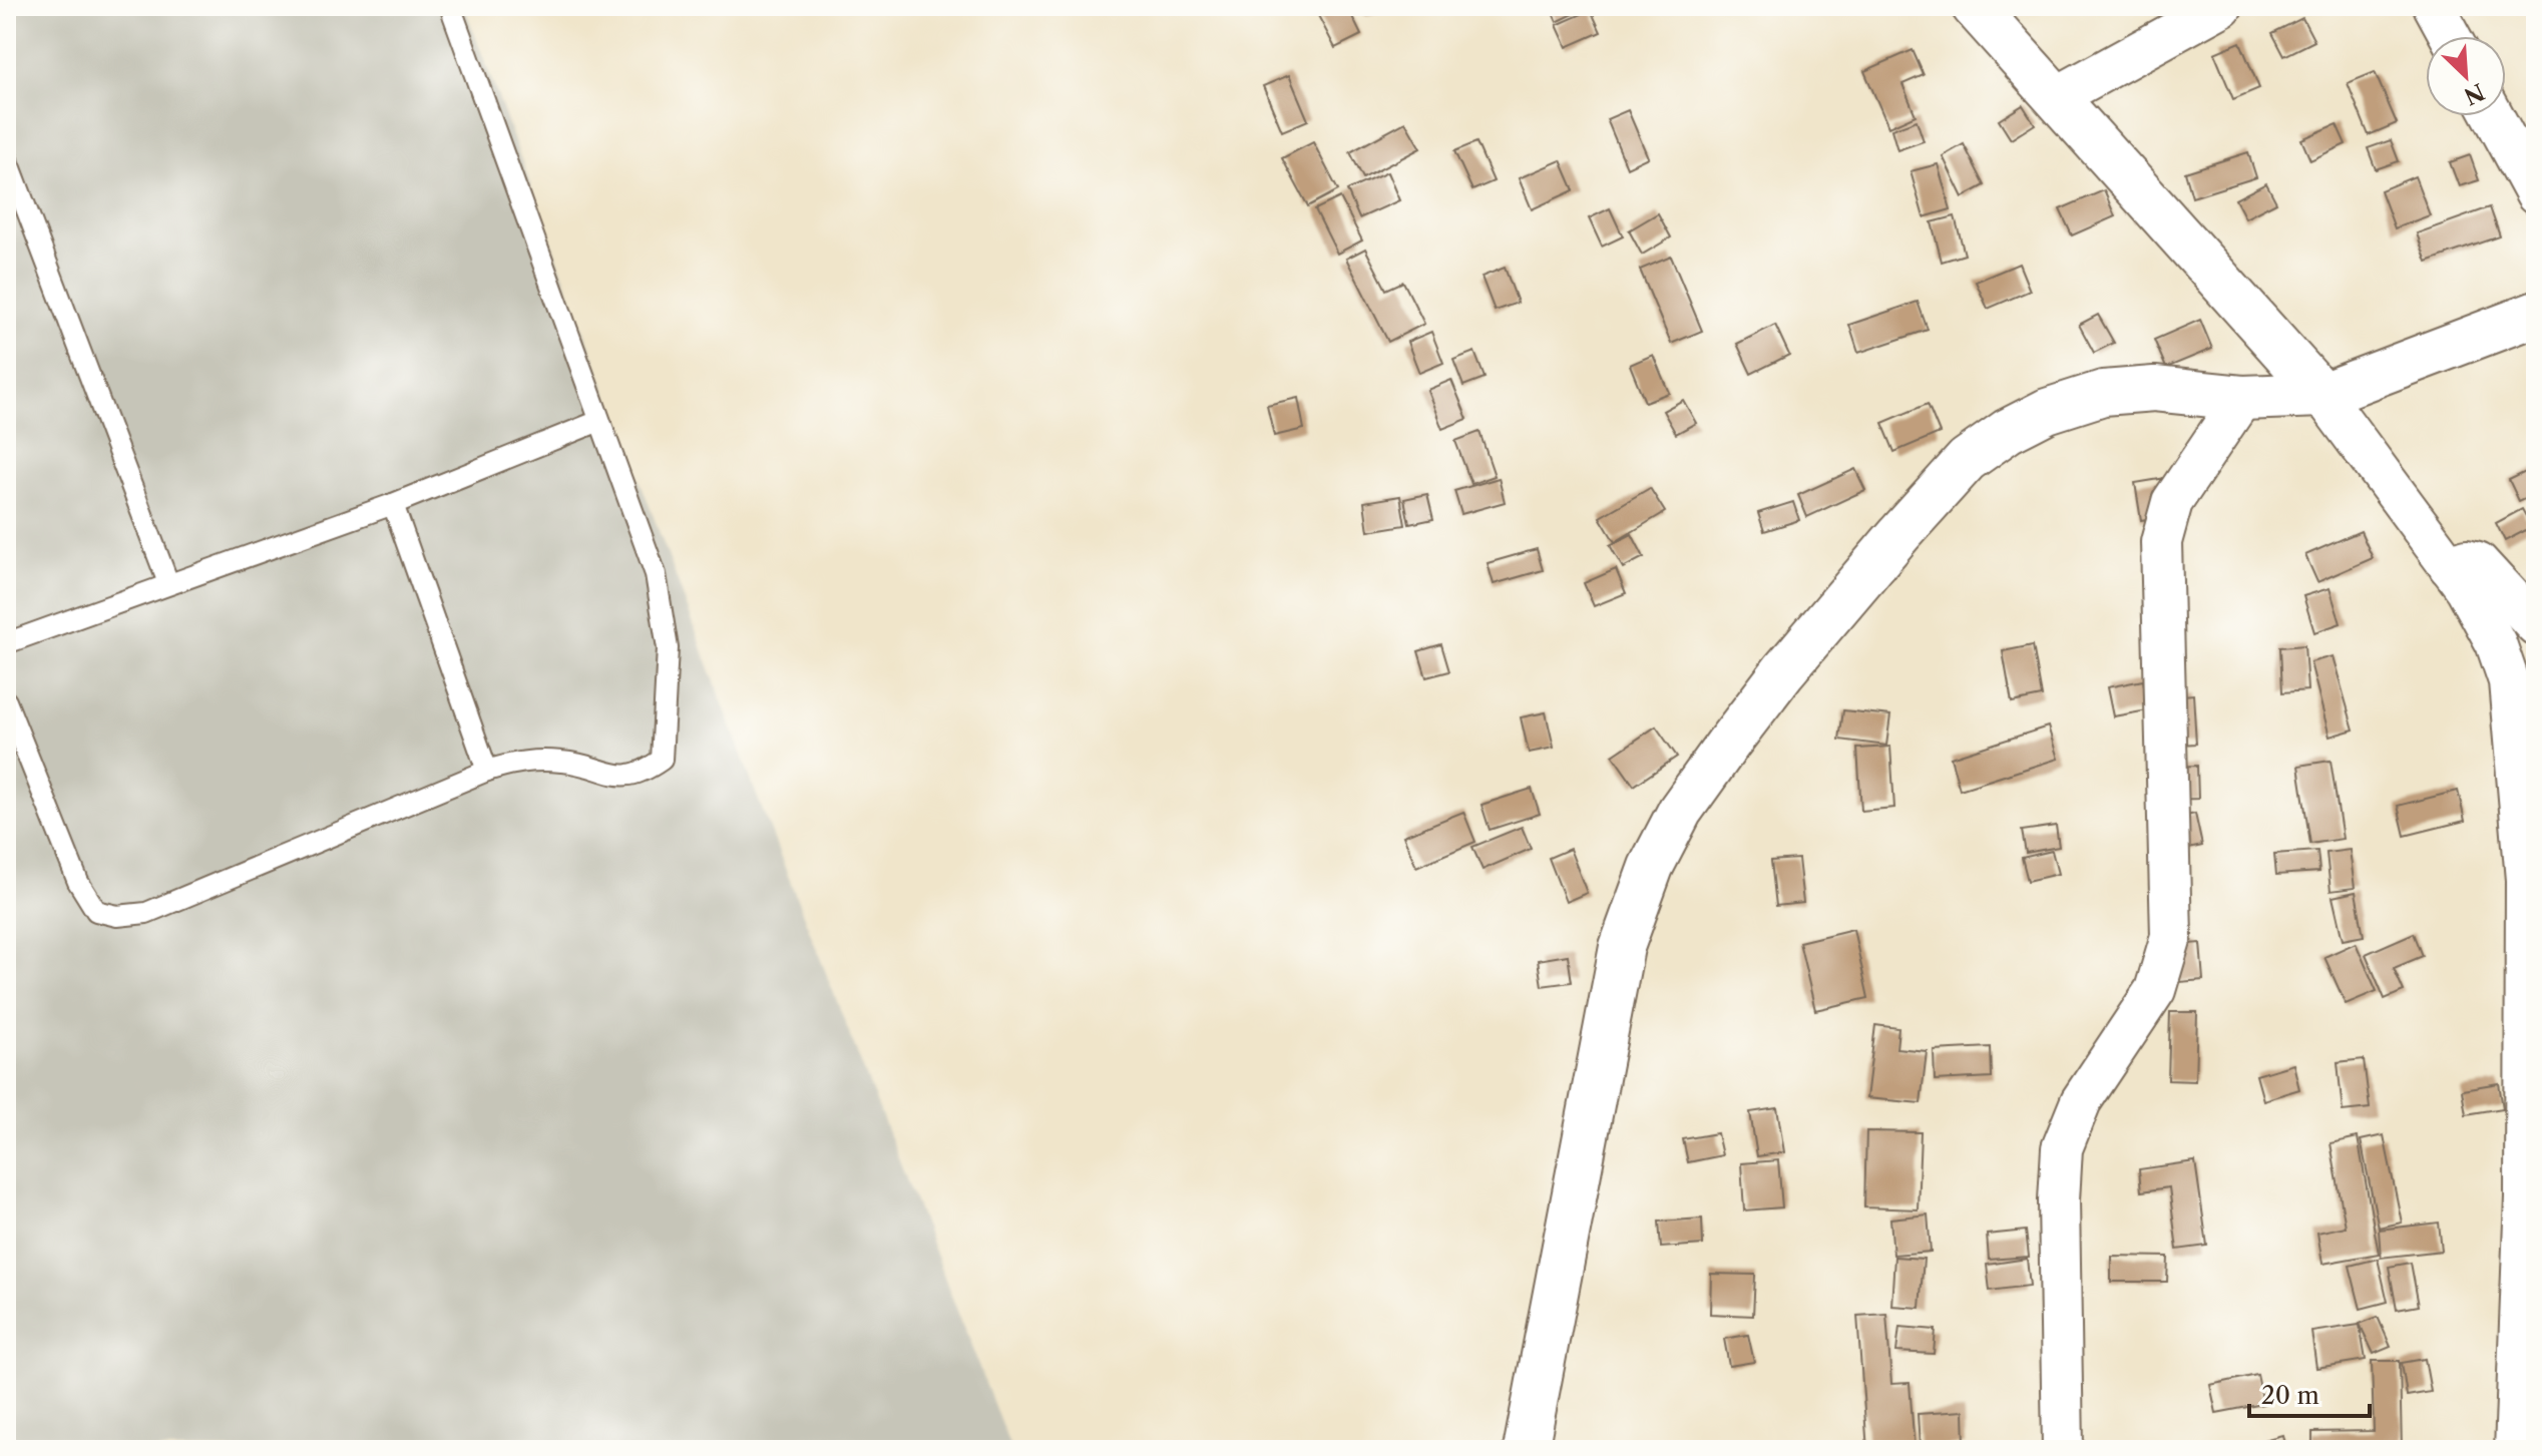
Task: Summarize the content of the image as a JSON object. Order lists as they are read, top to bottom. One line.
{"scale_bar":"20 m","north":"bottom right"}
